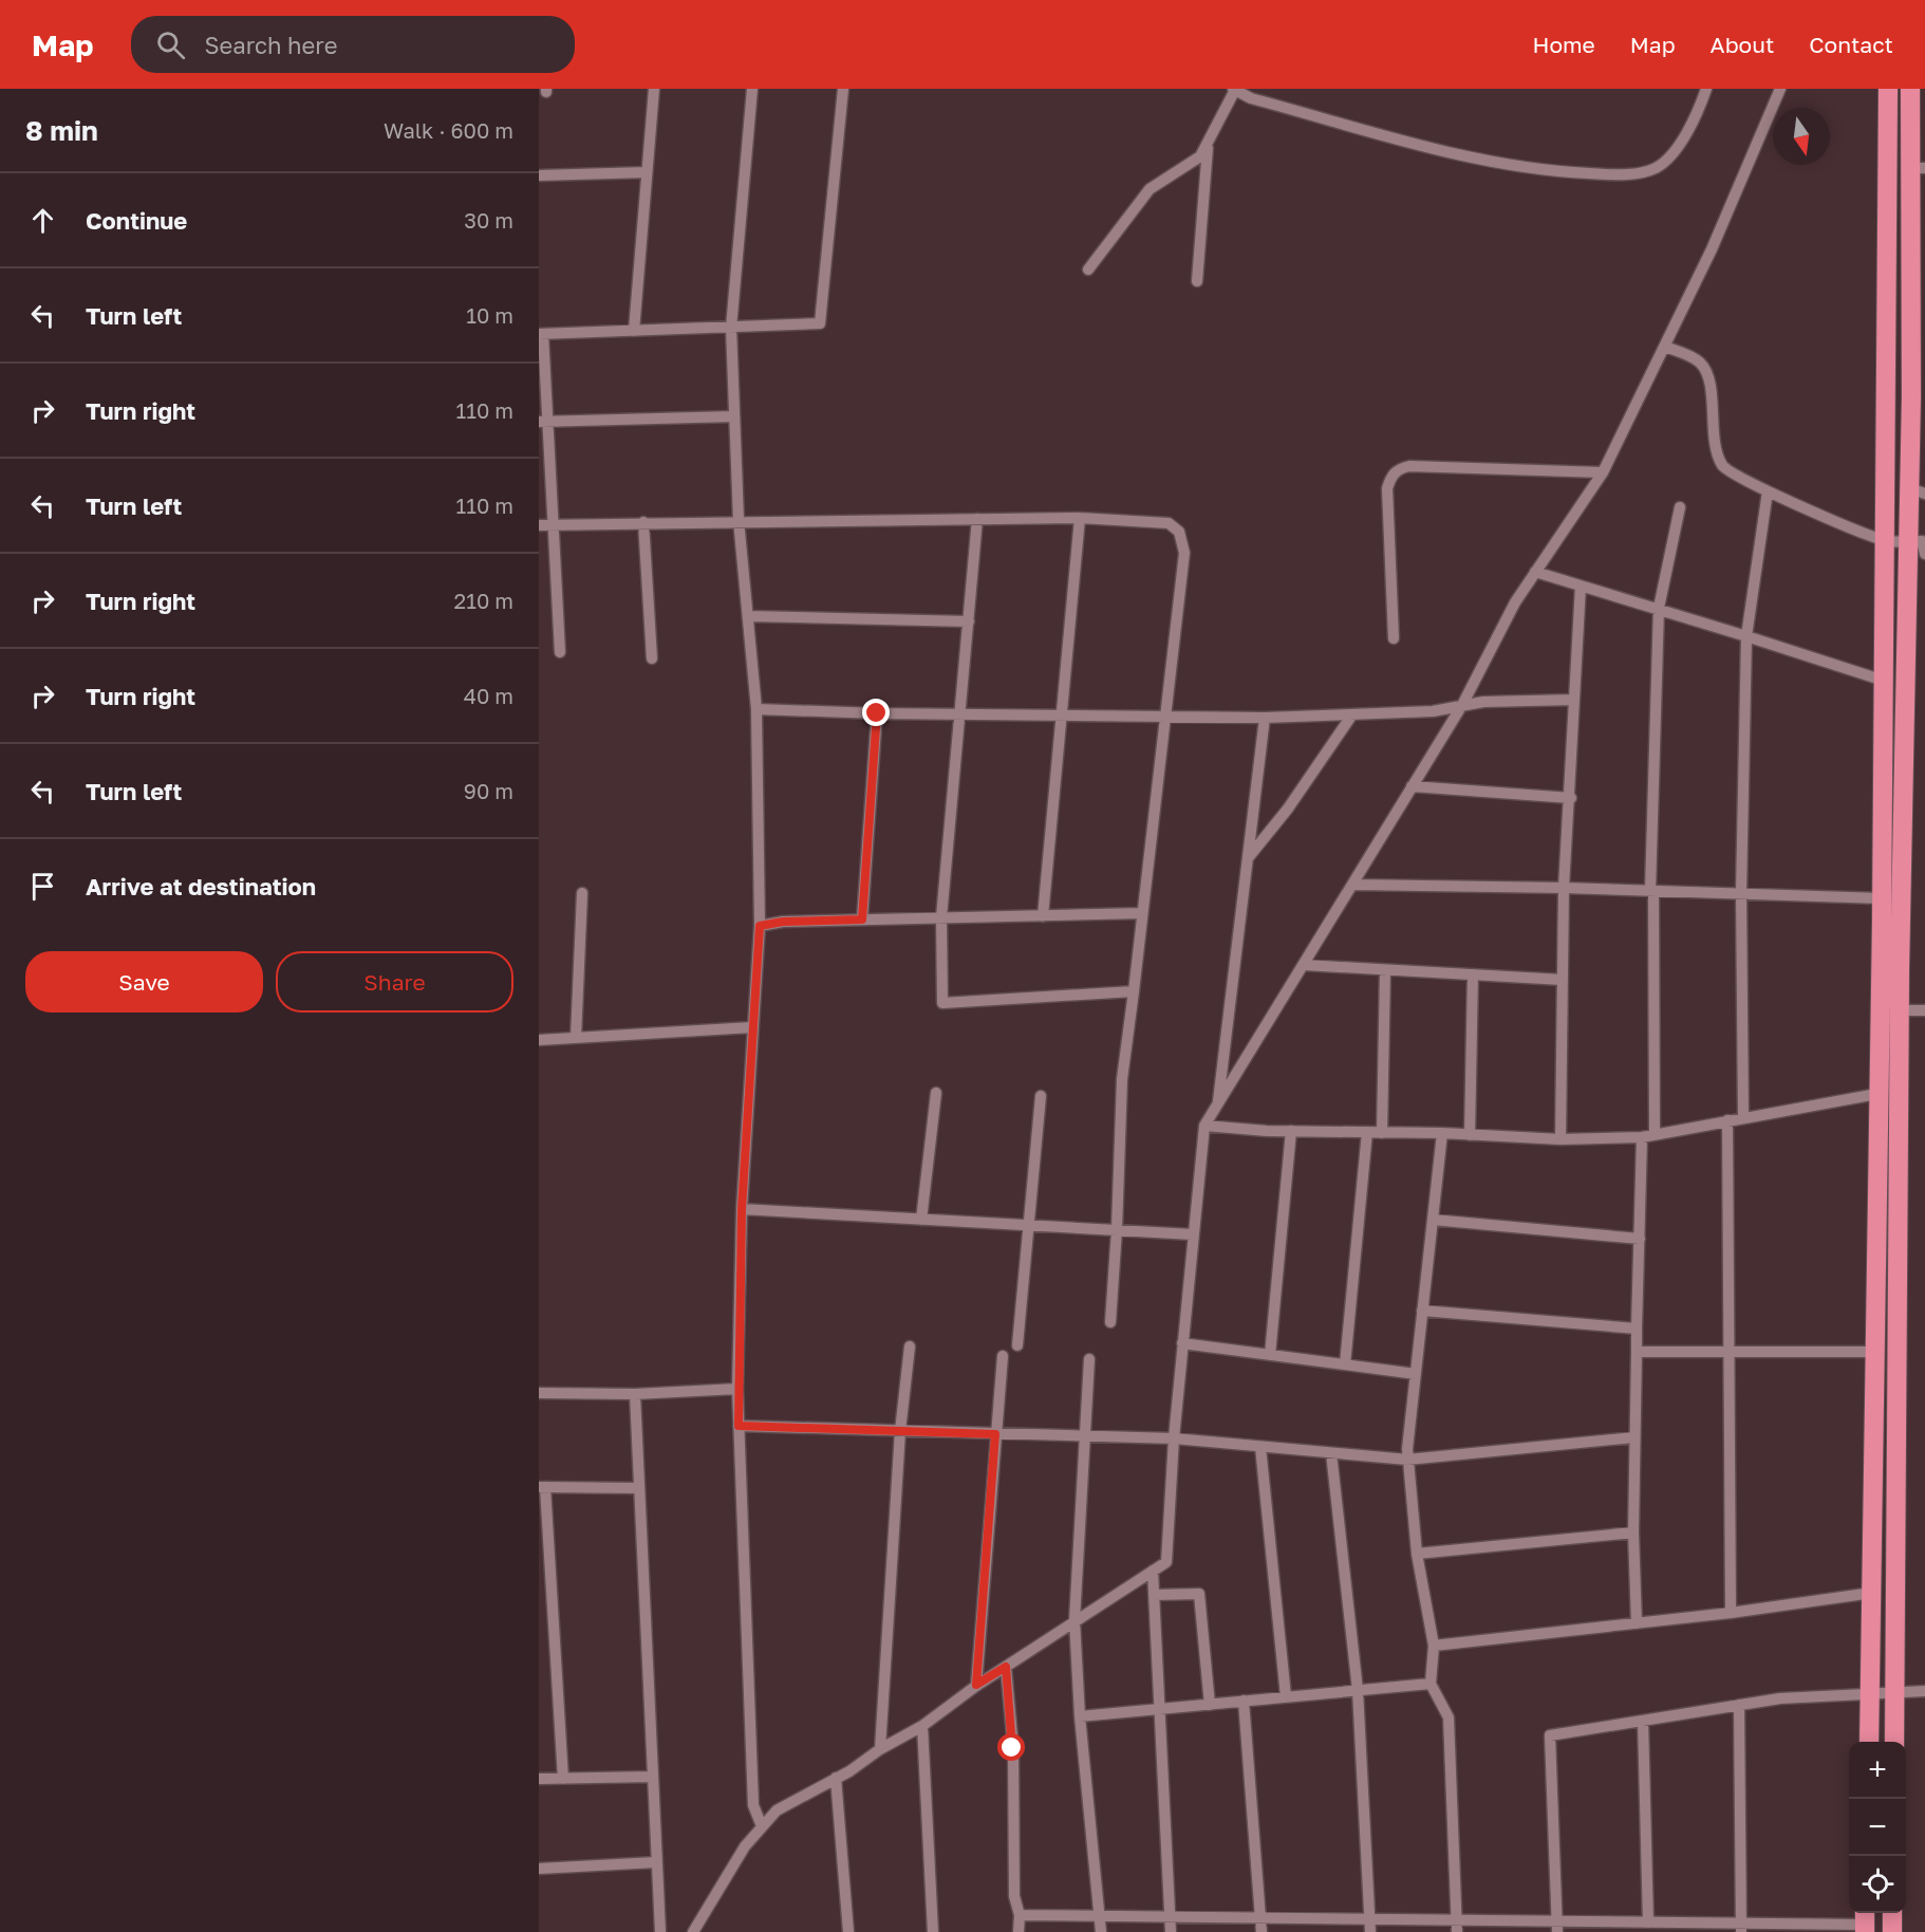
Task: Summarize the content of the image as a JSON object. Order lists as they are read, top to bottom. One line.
{"north":"bottom","page":{"header":"Map","search":"Search here","nav":["Home","Map","About","Contact"],"heading":["8 min","Walk · 600 m"],"list":[["Continue","30 m"],["Turn left","10 m"],["Turn right","110 m"],["Turn left","110 m"],["Turn right","210 m"],["Turn right","40 m"],["Turn left","90 m"],"Arrive at destination"],"buttons":["Save","Share"],"map_buttons":["+","−"]}}
